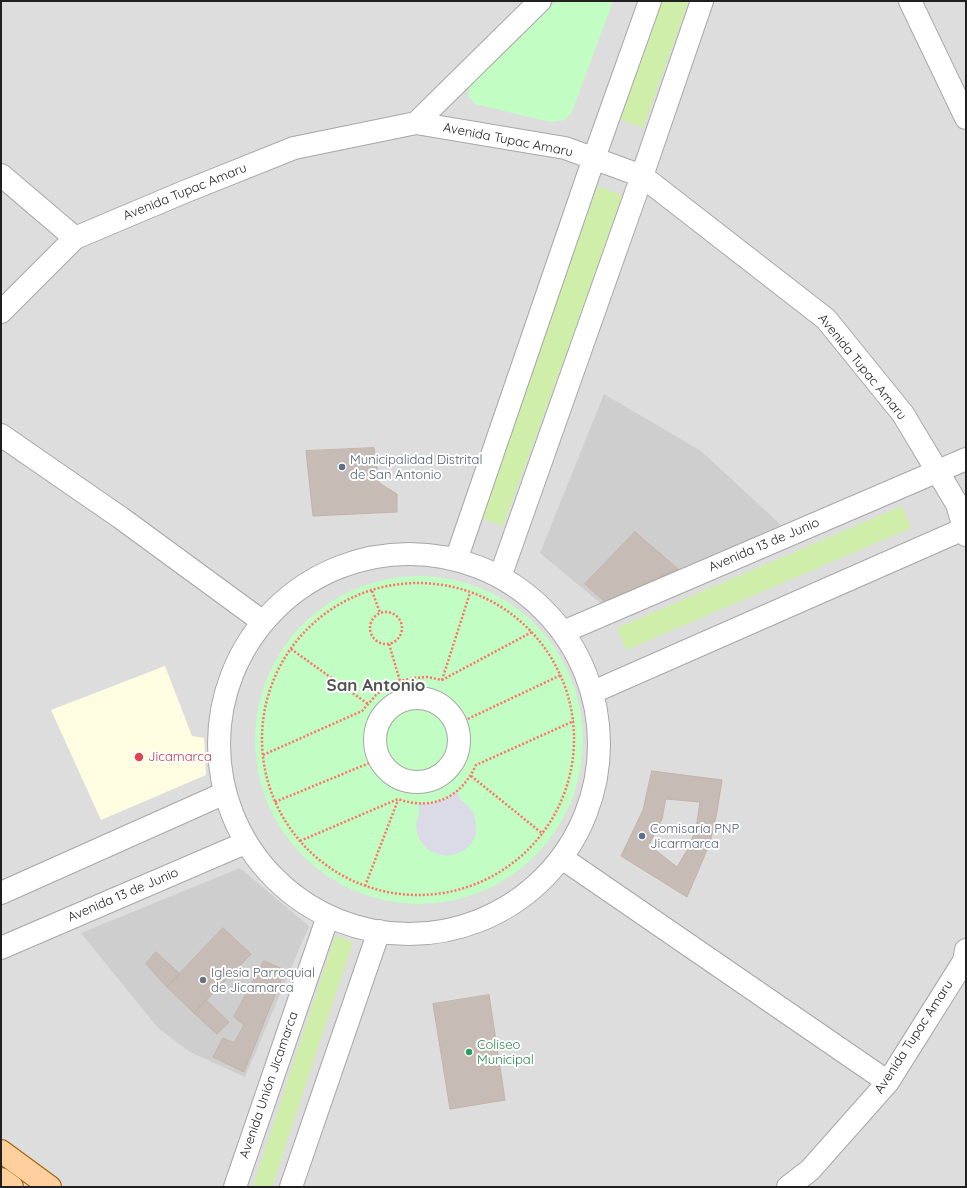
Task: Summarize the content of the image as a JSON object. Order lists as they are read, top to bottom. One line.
{"streets":{"street":["Avenida Tupac Amaru","Avenida 13 de Junio","Avenida Unión Jicamarca"]},"crossings":[["Avenida Tupac Amaru","Avenida 13 de Junio"]],"districts":["San Antonio"],"places":["Municipalidad Distrital de San Antonio","Jicamarca","Comisaría PNP Jicarmarca","Iglesia Parroquial de Jicamarca","Coliseo Municipal"]}
